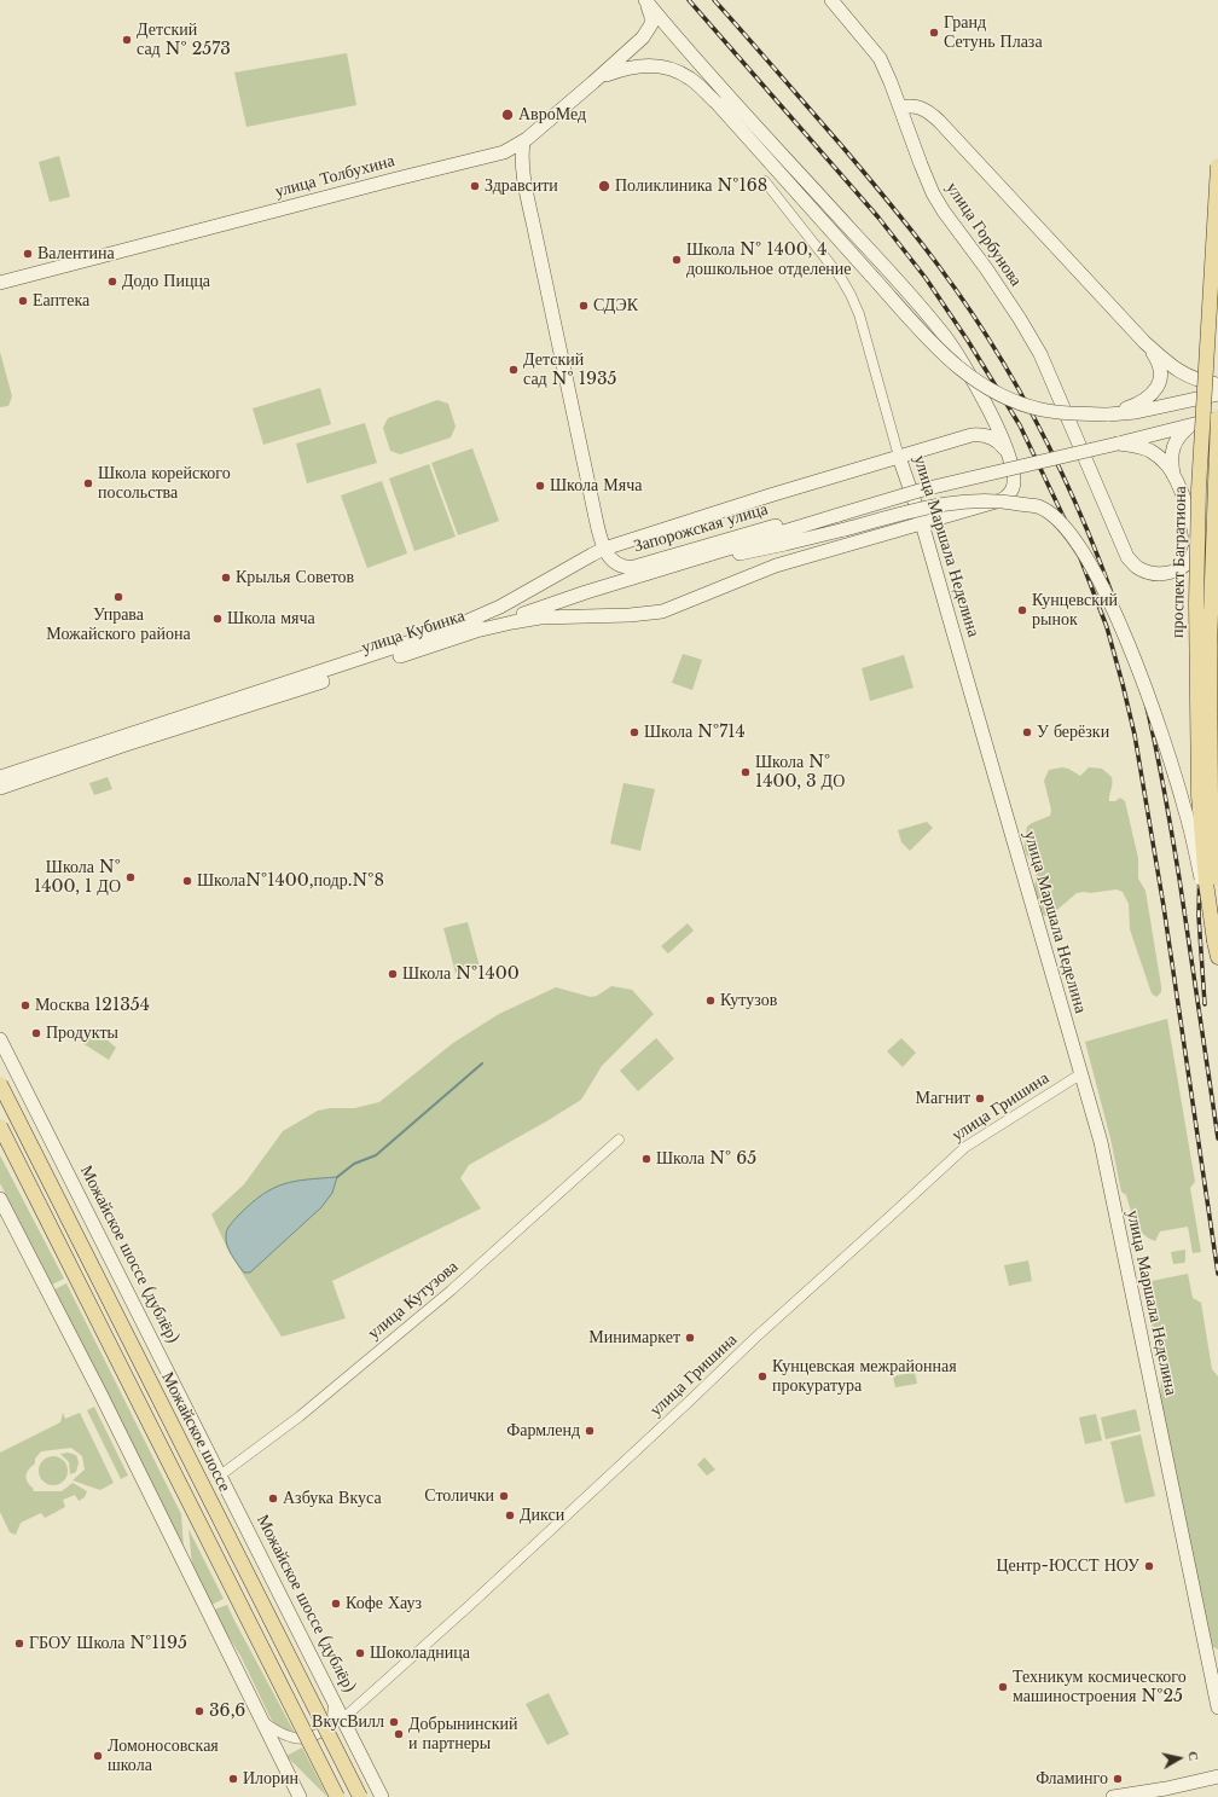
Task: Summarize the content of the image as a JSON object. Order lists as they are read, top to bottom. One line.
{"streets":{"main road":["проспект Багратиона","Можайское шоссе"],"street":["улица Толбухина","улица Горбунова","Запорожская улица","улица Маршала Неделина","улица Кубинка","улица Гришина","Можайское шоссе (дублёр)","улица Кутузова"]},"crossings":[["улица Толбухина","Запорожская улица"],["Запорожская улица","улица Кубинка"],["улица Маршала Неделина","улица Гришина"],["проспект Багратиона","улица Кубинка"],["улица Гришина","Можайское шоссе (дублёр)"],["Можайское шоссе (дублёр)","улица Кутузова"]],"places":["Гранд Сетунь Плаза","Детский сад № 2573","АвроМед","Здравсити","Поликлиника №168","Валентина","Школа № 1400, 4 дошкольное отделение","Додо Пицца","Еаптека","СДЭК","Детский сад № 1935","Школа корейского посольства","Школа Мяча","Крылья Советов","Управа Можайского района","Кунцевский рынок","Школа мяча","Школа №714","У берёзки","Школа № 1400, 3 ДО","Школа № 1400, 1 ДО","Школа№1400,подр.№8","Школа №1400","Кутузов","Москва 121354","Продукты","Магнит","Школа № 65","Минимаркет","Кунцевская межрайонная прокуратура","Фармленд","Столички","Азбука Вкуса","Дикси","Центр-ЮССТ НОУ","Кофе Хауз","ГБОУ Школа №1195","Шоколадница","Техникум космического машиностроения №25","36,6","ВкусВилл","Добрынинский и партнеры","Ломоносовская школа","Илорин","Фламинго"],"north":"right"}
